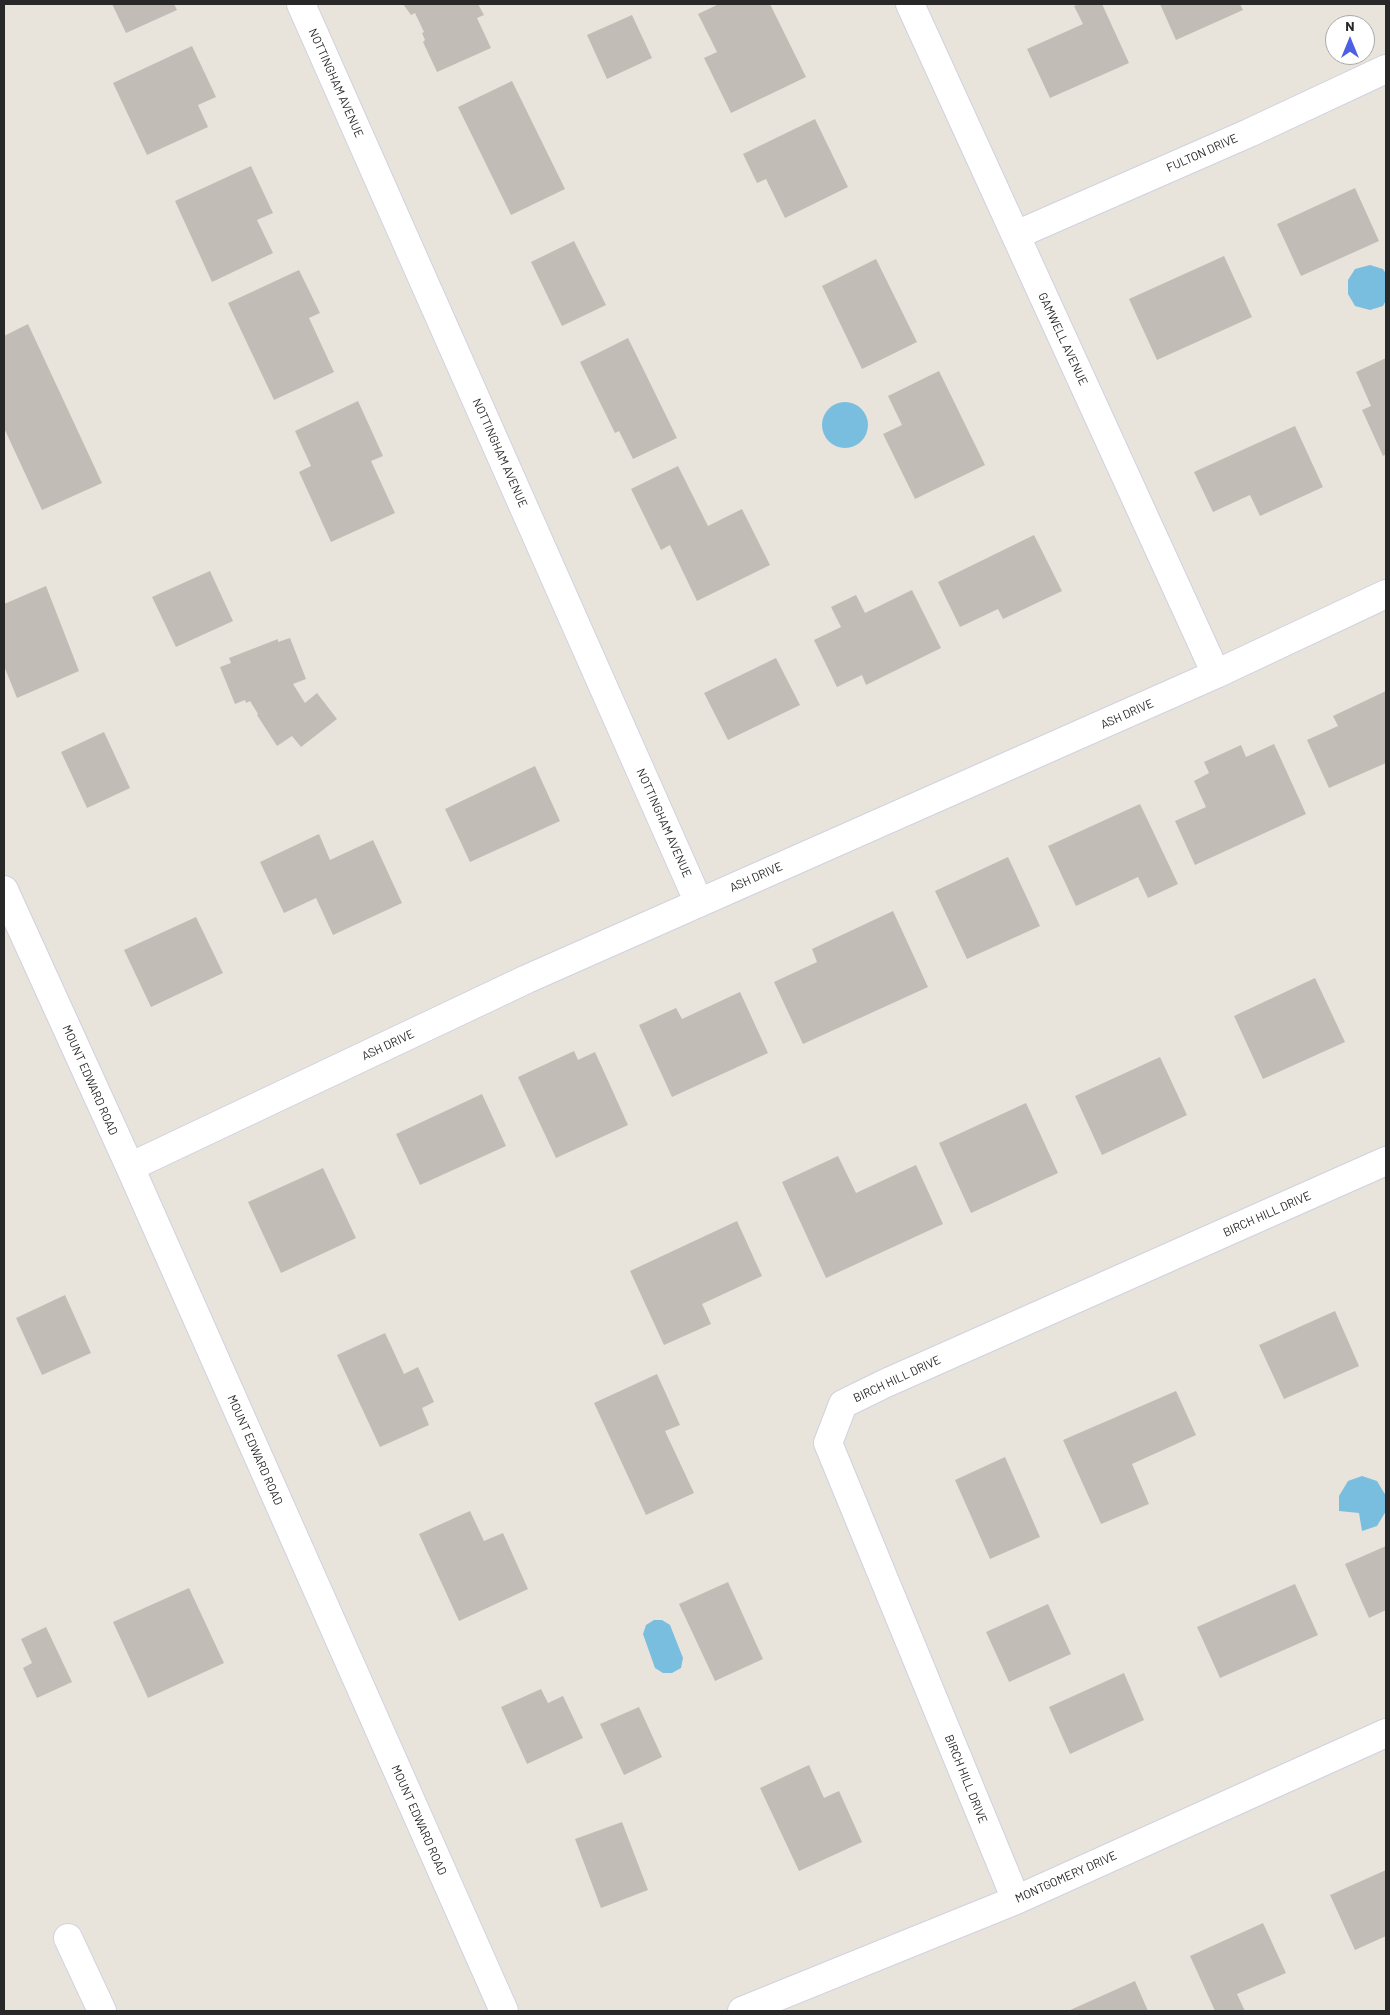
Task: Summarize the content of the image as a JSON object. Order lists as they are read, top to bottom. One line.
{"streets":{"street":["NOTTINGHAM AVENUE","FULTON DRIVE","GAMWELL AVENUE","ASH DRIVE","MOUNT EDWARD ROAD","BIRCH HILL DRIVE","MONTGOMERY DRIVE"]},"crossings":[["NOTTINGHAM AVENUE","ASH DRIVE"],["FULTON DRIVE","GAMWELL AVENUE"],["GAMWELL AVENUE","ASH DRIVE"],["ASH DRIVE","MOUNT EDWARD ROAD"],["BIRCH HILL DRIVE","MONTGOMERY DRIVE"]],"north":"top"}
